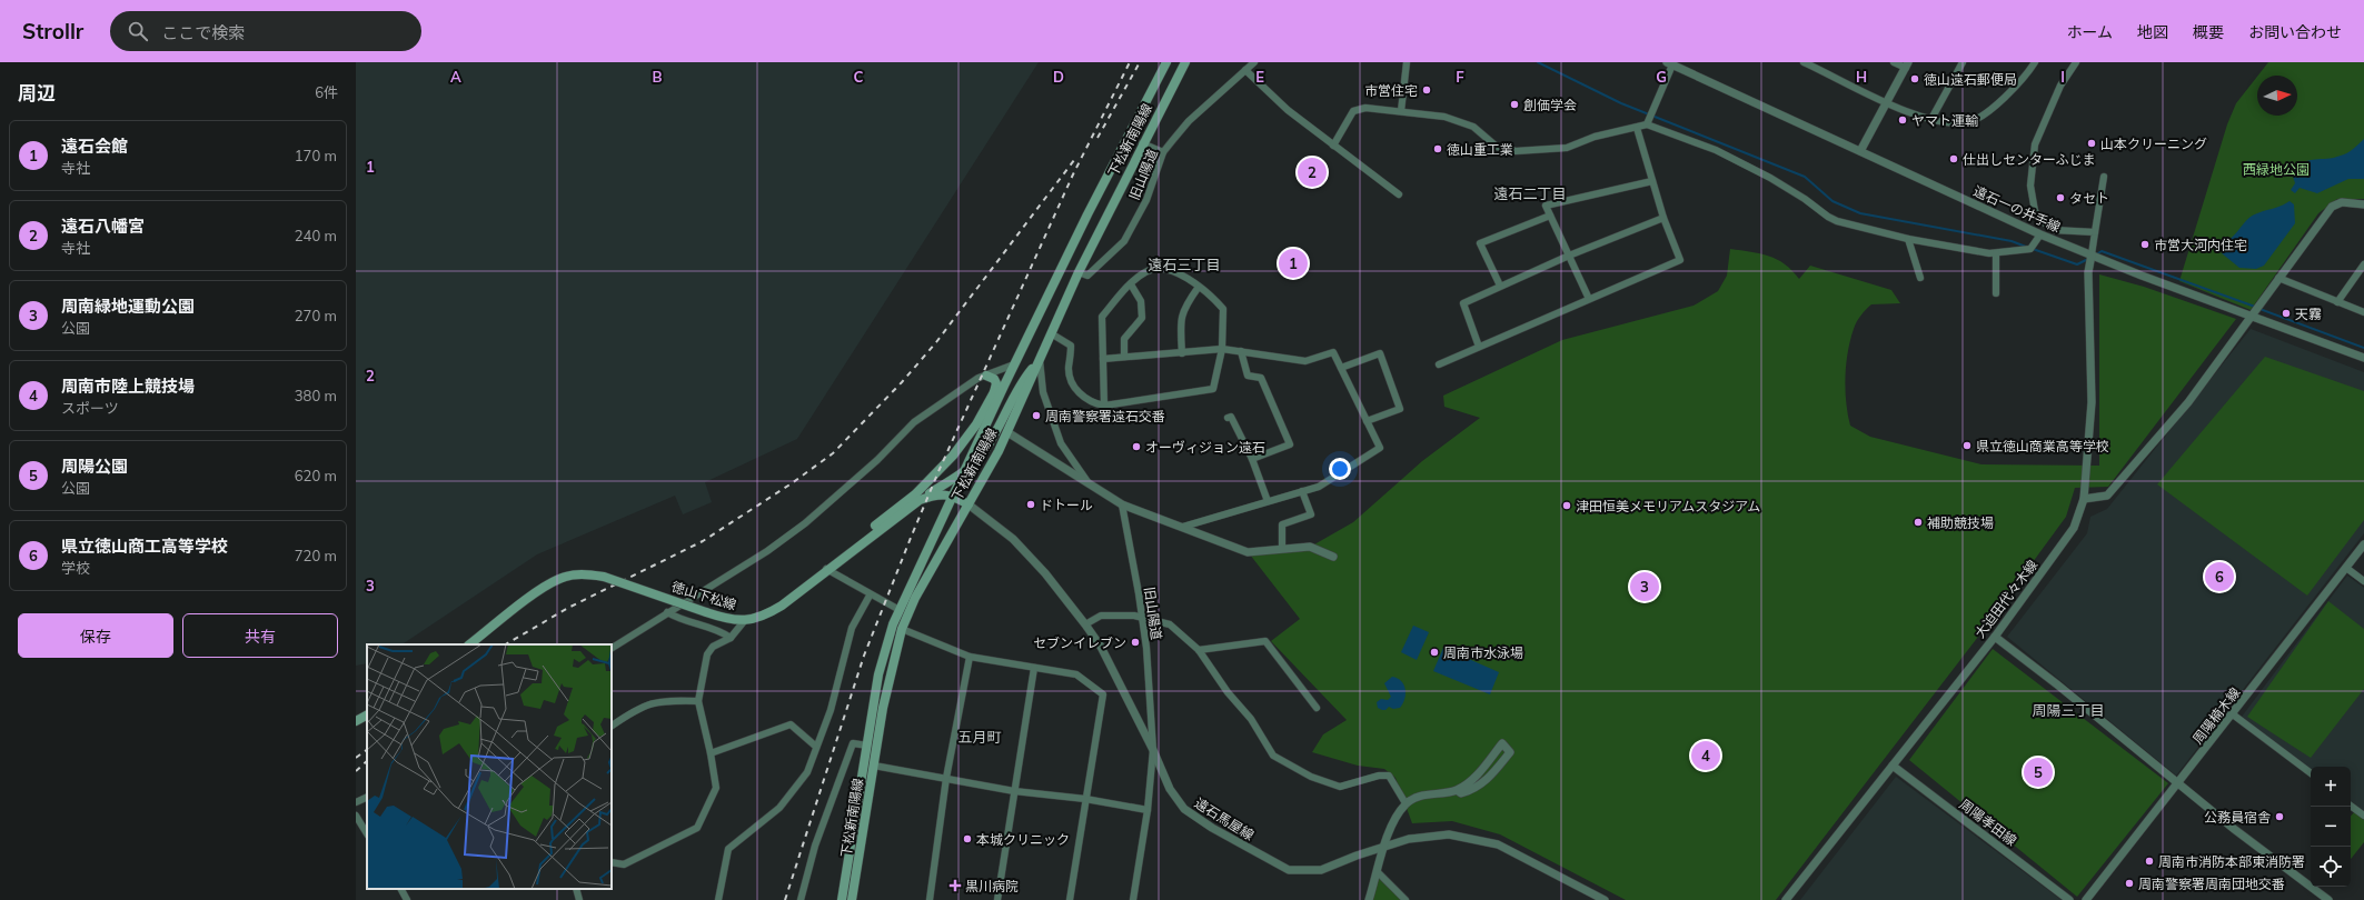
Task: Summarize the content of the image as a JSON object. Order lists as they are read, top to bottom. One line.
{"streets":{"main road":["下松新南陽線","徳山下松線"],"street":["旧山陽道","遠石一の井手線","大迫田代々木線","周陽楠木線","遠石馬屋線","周陽孝田線"]},"crossings":[["下松新南陽線","旧山陽道"],["下松新南陽線","徳山下松線"],["下松新南陽線","遠石馬屋線"],["旧山陽道","遠石馬屋線"],["遠石一の井手線","大迫田代々木線"],["徳山下松線","遠石馬屋線"],["大迫田代々木線","周陽孝田線"]],"districts":["遠石二丁目","遠石三丁目","周陽三丁目","五月町"],"parks":["西緑地公園"],"places":{"other":["徳山遠石郵便局","市営住宅","創価学会","ヤマト運輸","山本クリーニング","徳山重工業","仕出しセンターふじま","タセト","市営大河内住宅","天霧","周南警察署遠石交番","県立徳山商業高等学校","オーヴィジョン遠石","ドトール","津田恒美メモリアムスタジアム","補助競技場","セブンイレブン","周南市水泳場","公務員宿舎","本城クリニック","周南市消防本部東消防署","周南警察署周南団地交番"],"health":["黒川病院"]},"north":"right","page":{"header":"Strollr","search":"ここで検索","nav":["ホーム","地図","概要","お問い合わせ"],"heading":["周辺","6件"],"list":[{"mark":"1","name":"遠石会館","note":"寺社","value":"170 m"},{"mark":"2","name":"遠石八幡宮","note":"寺社","value":"240 m"},{"mark":"3","name":"周南緑地運動公園","note":"公園","value":"270 m"},{"mark":"4","name":"周南市陸上競技場","note":"スポーツ","value":"380 m"},{"mark":"5","name":"周陽公園","note":"公園","value":"620 m"},{"mark":"6","name":"県立徳山商工高等学校","note":"学校","value":"720 m"}],"pins":["2","1","6","3","4","5"],"buttons":["保存","共有"],"map_buttons":["+","−"]},"grid":{"columns":["A","B","C","D","E","F","G","H","I"],"rows":["1","2","3"]}}
